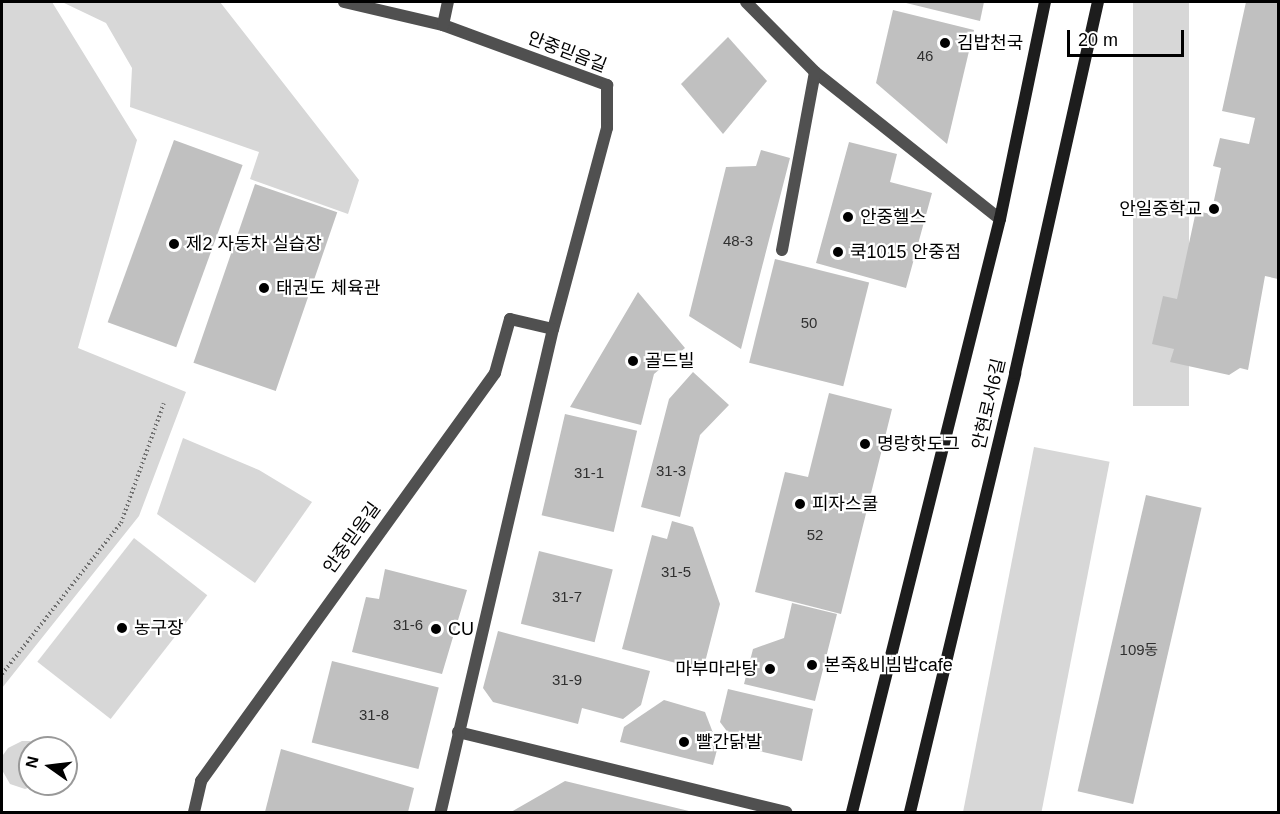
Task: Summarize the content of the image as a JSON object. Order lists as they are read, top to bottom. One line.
{"streets":{"street":["안중믿음길","안현로서6길"]},"places":["김밥천국","안일중학교","안중헬스","제2 자동차 실습장","쿡1015 안중점","태권도 체육관","골드빌","명랑핫도그","피자스쿨","농구장","CU","본죽&비빔밥cafe","마부마라탕","빨간닭발"],"house_numbers":["46","48-3","50","31-3","31-1","52","31-5","31-7","31-6","109동","31-9","31-8"],"scale_bar":"20 m","north":"left"}
